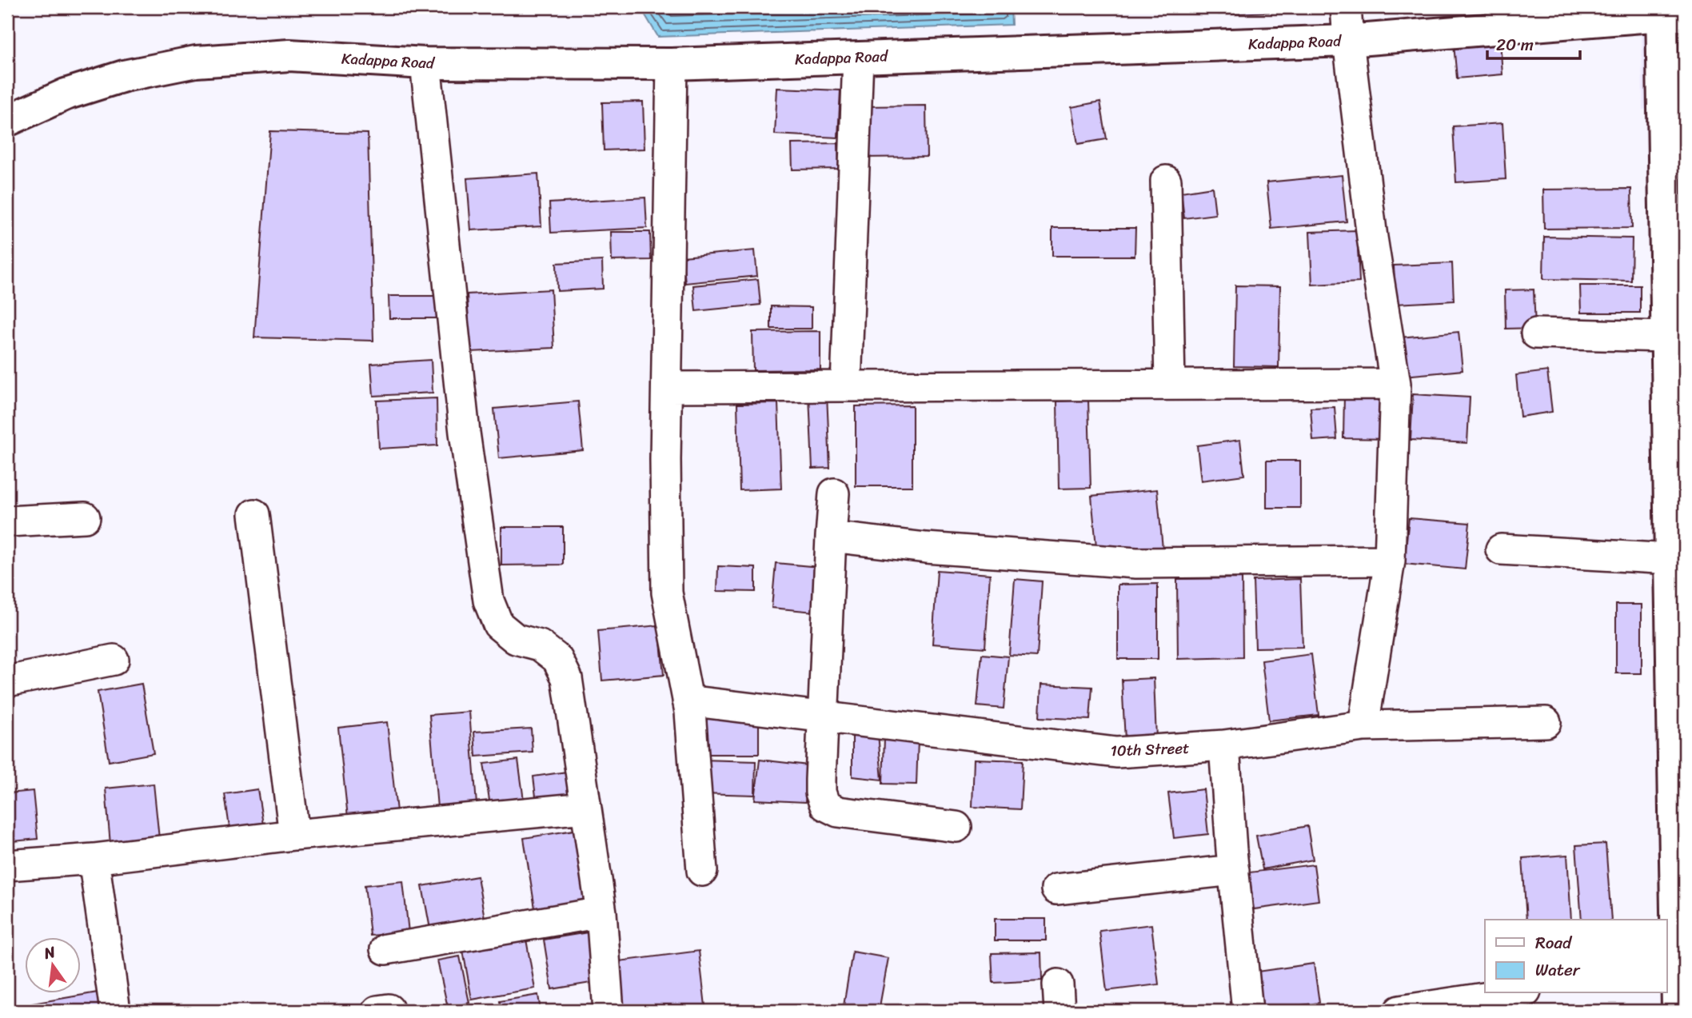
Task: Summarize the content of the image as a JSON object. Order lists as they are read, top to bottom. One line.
{"streets":{"main road":["Kadappa Road"],"street":["10th Street"]},"legend":["Road","Water"],"scale_bar":"20 m","north":"top"}
